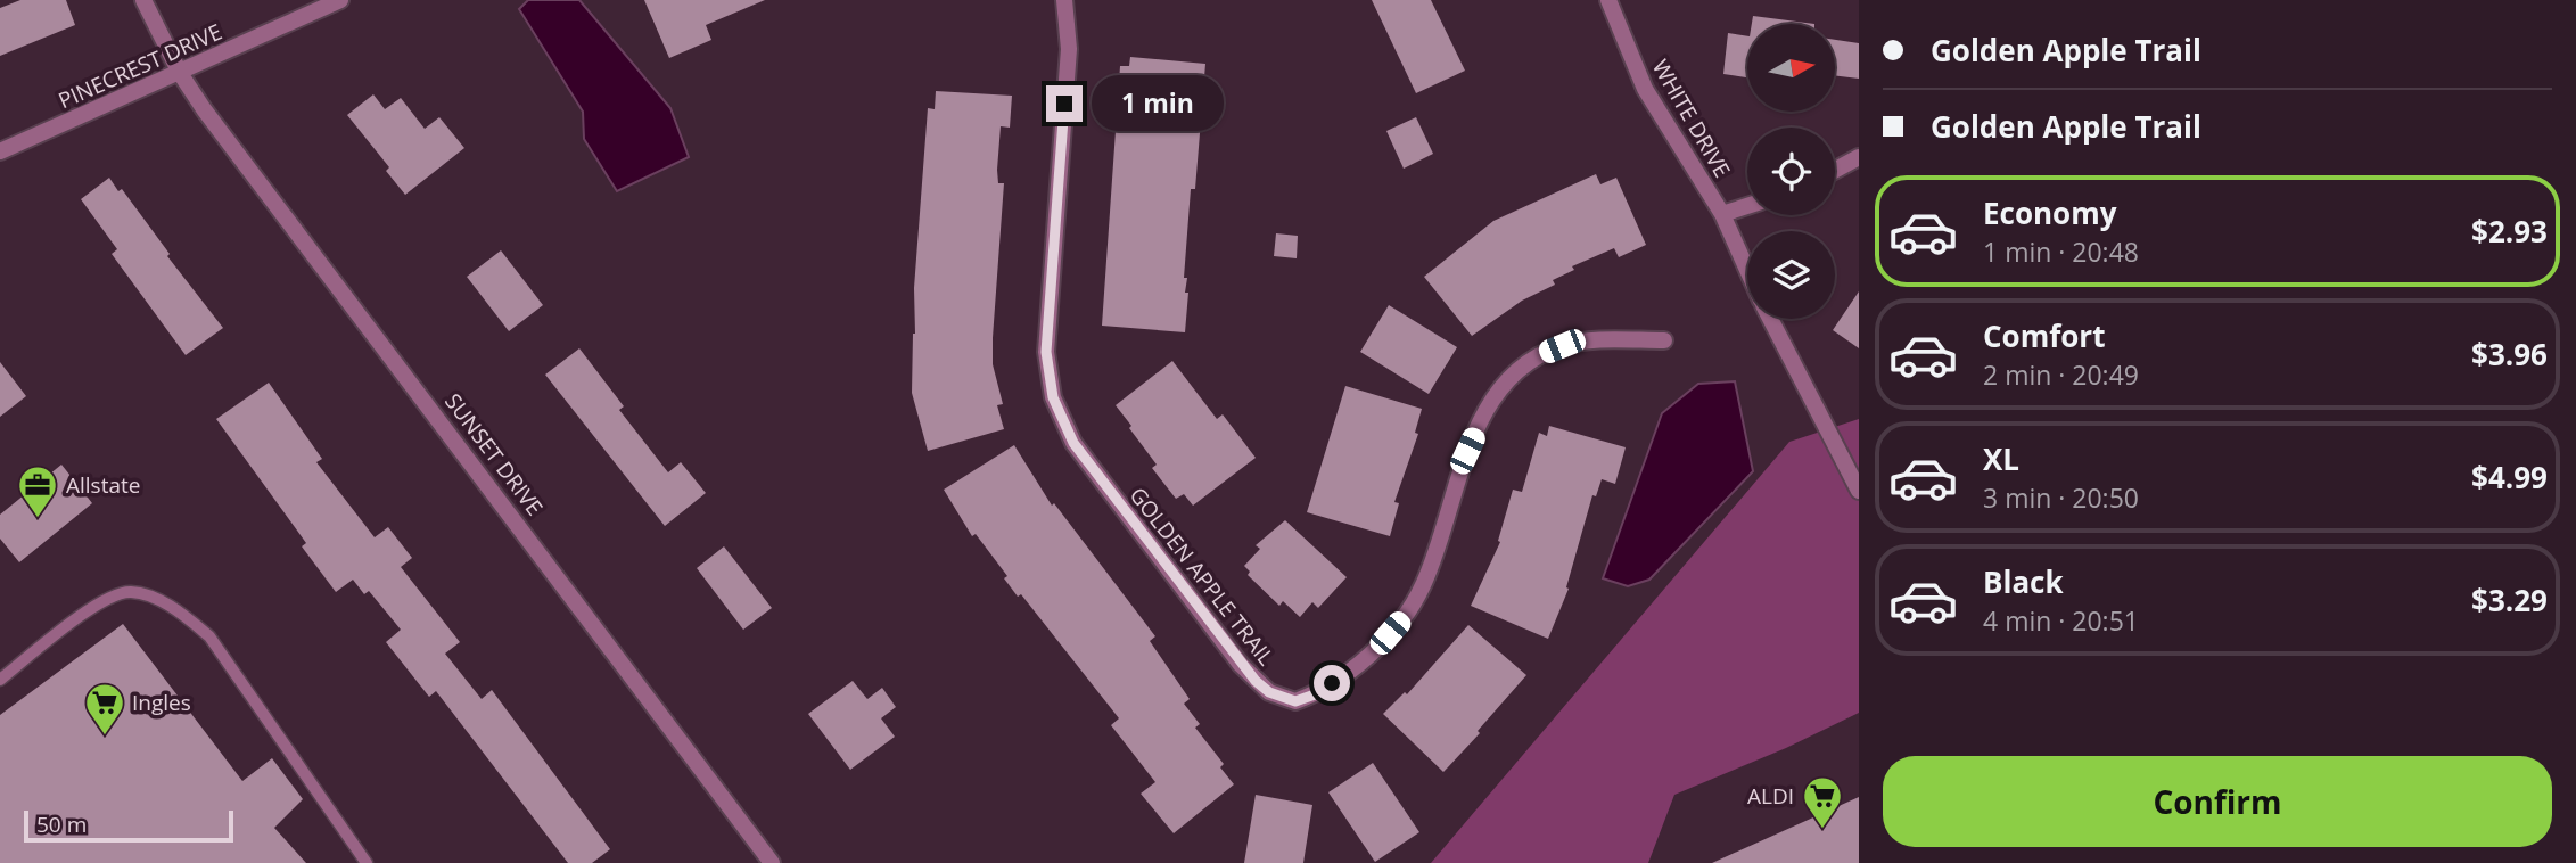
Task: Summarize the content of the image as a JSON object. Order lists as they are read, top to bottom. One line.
{"streets":{"street":["PINECREST DRIVE","WHITE DRIVE","SUNSET DRIVE","GOLDEN APPLE TRAIL"]},"crossings":[["PINECREST DRIVE","SUNSET DRIVE"]],"places":{"office":["Allstate"],"supermarket":["Ingles","ALDI"]},"scale_bar":"50 m","north":"right","page":{"banner":["Golden Apple Trail","Golden Apple Trail"],"bubble":"1 min","list":[{"name":"Economy","note":"1 min · 20:48","value":"$2.93"},{"name":"Comfort","note":"2 min · 20:49","value":"$3.96"},{"name":"XL","note":"3 min · 20:50","value":"$4.99"},{"name":"Black","note":"4 min · 20:51","value":"$3.29"}],"buttons":"Confirm","scale":"50 m"}}
